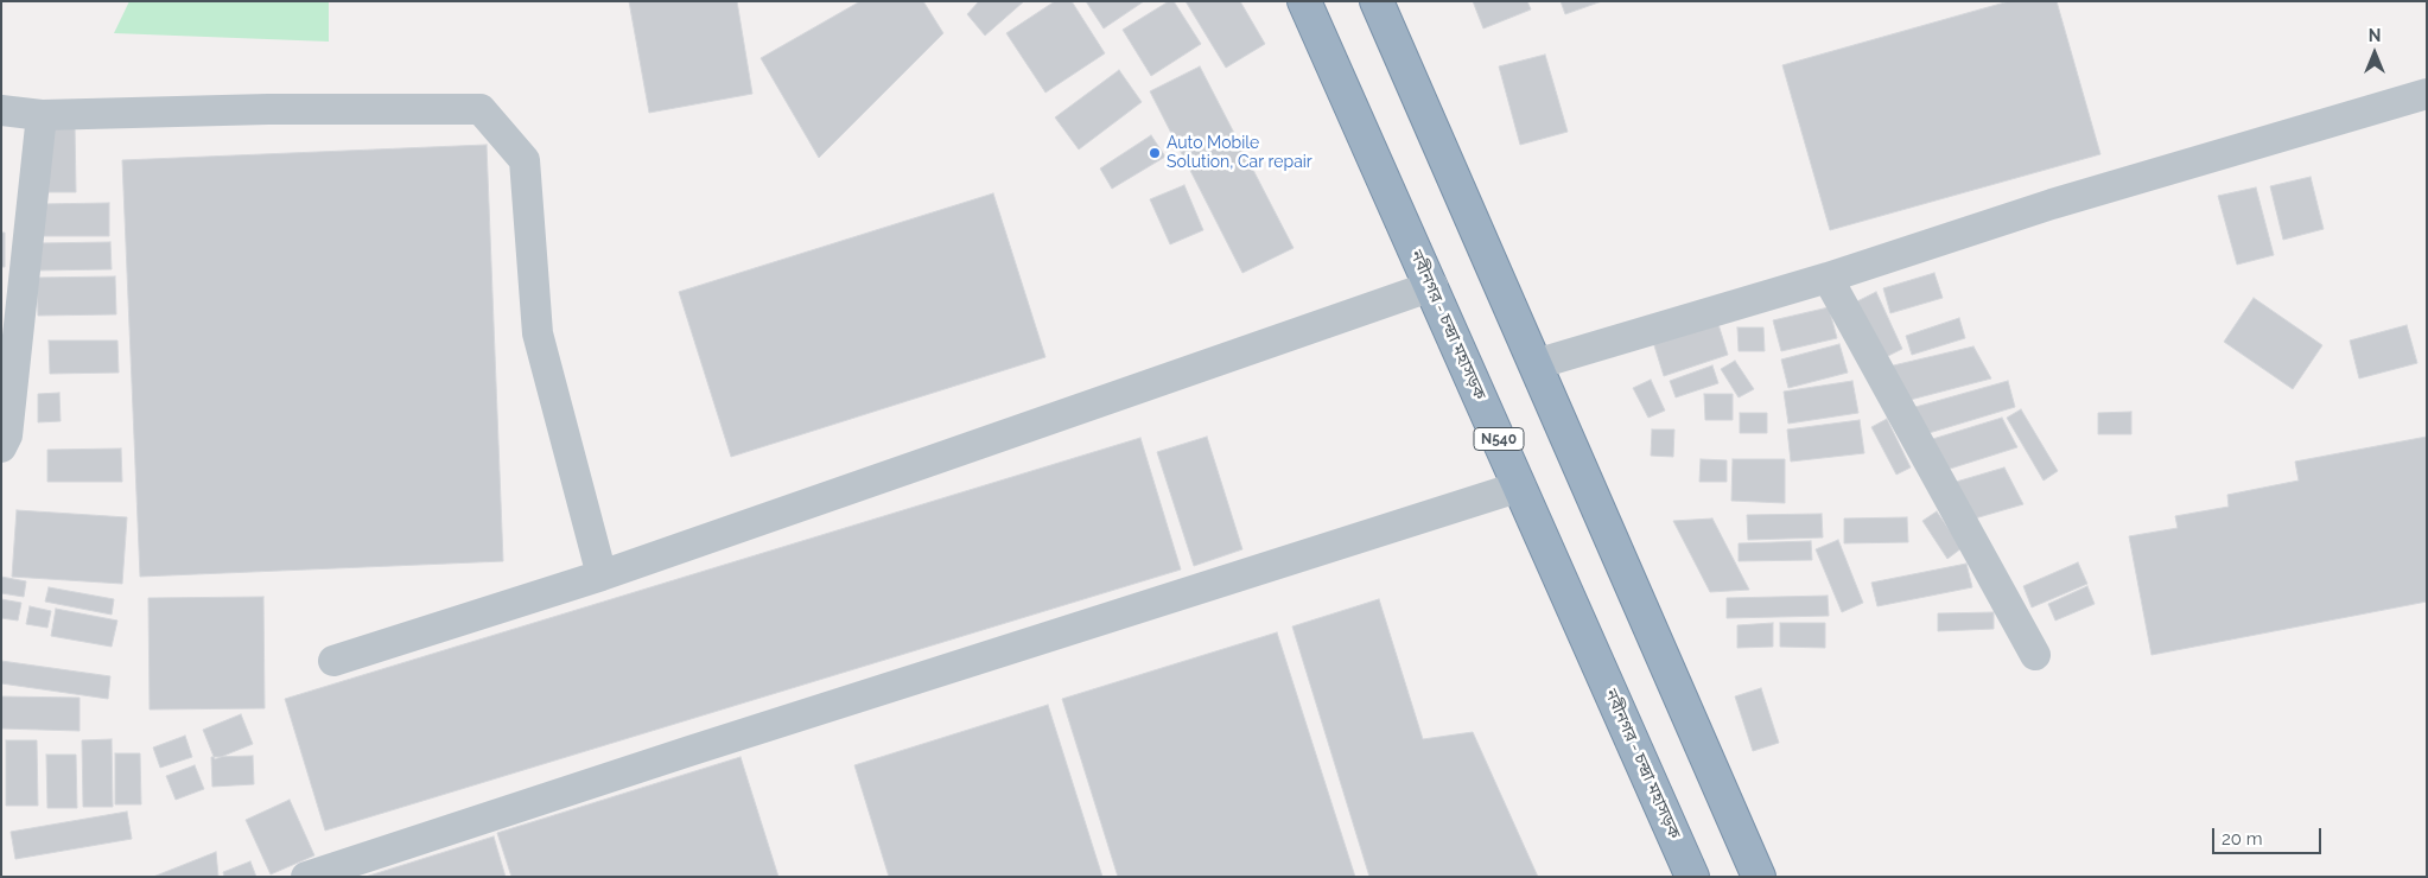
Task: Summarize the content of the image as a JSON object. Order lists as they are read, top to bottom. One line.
{"streets":{"highway":["নবীনগর - চন্দ্রা মহাসড়ক","N540"]},"places":["Auto Mobile Solution, Car repair"],"scale_bar":"20 m","north":"top"}
